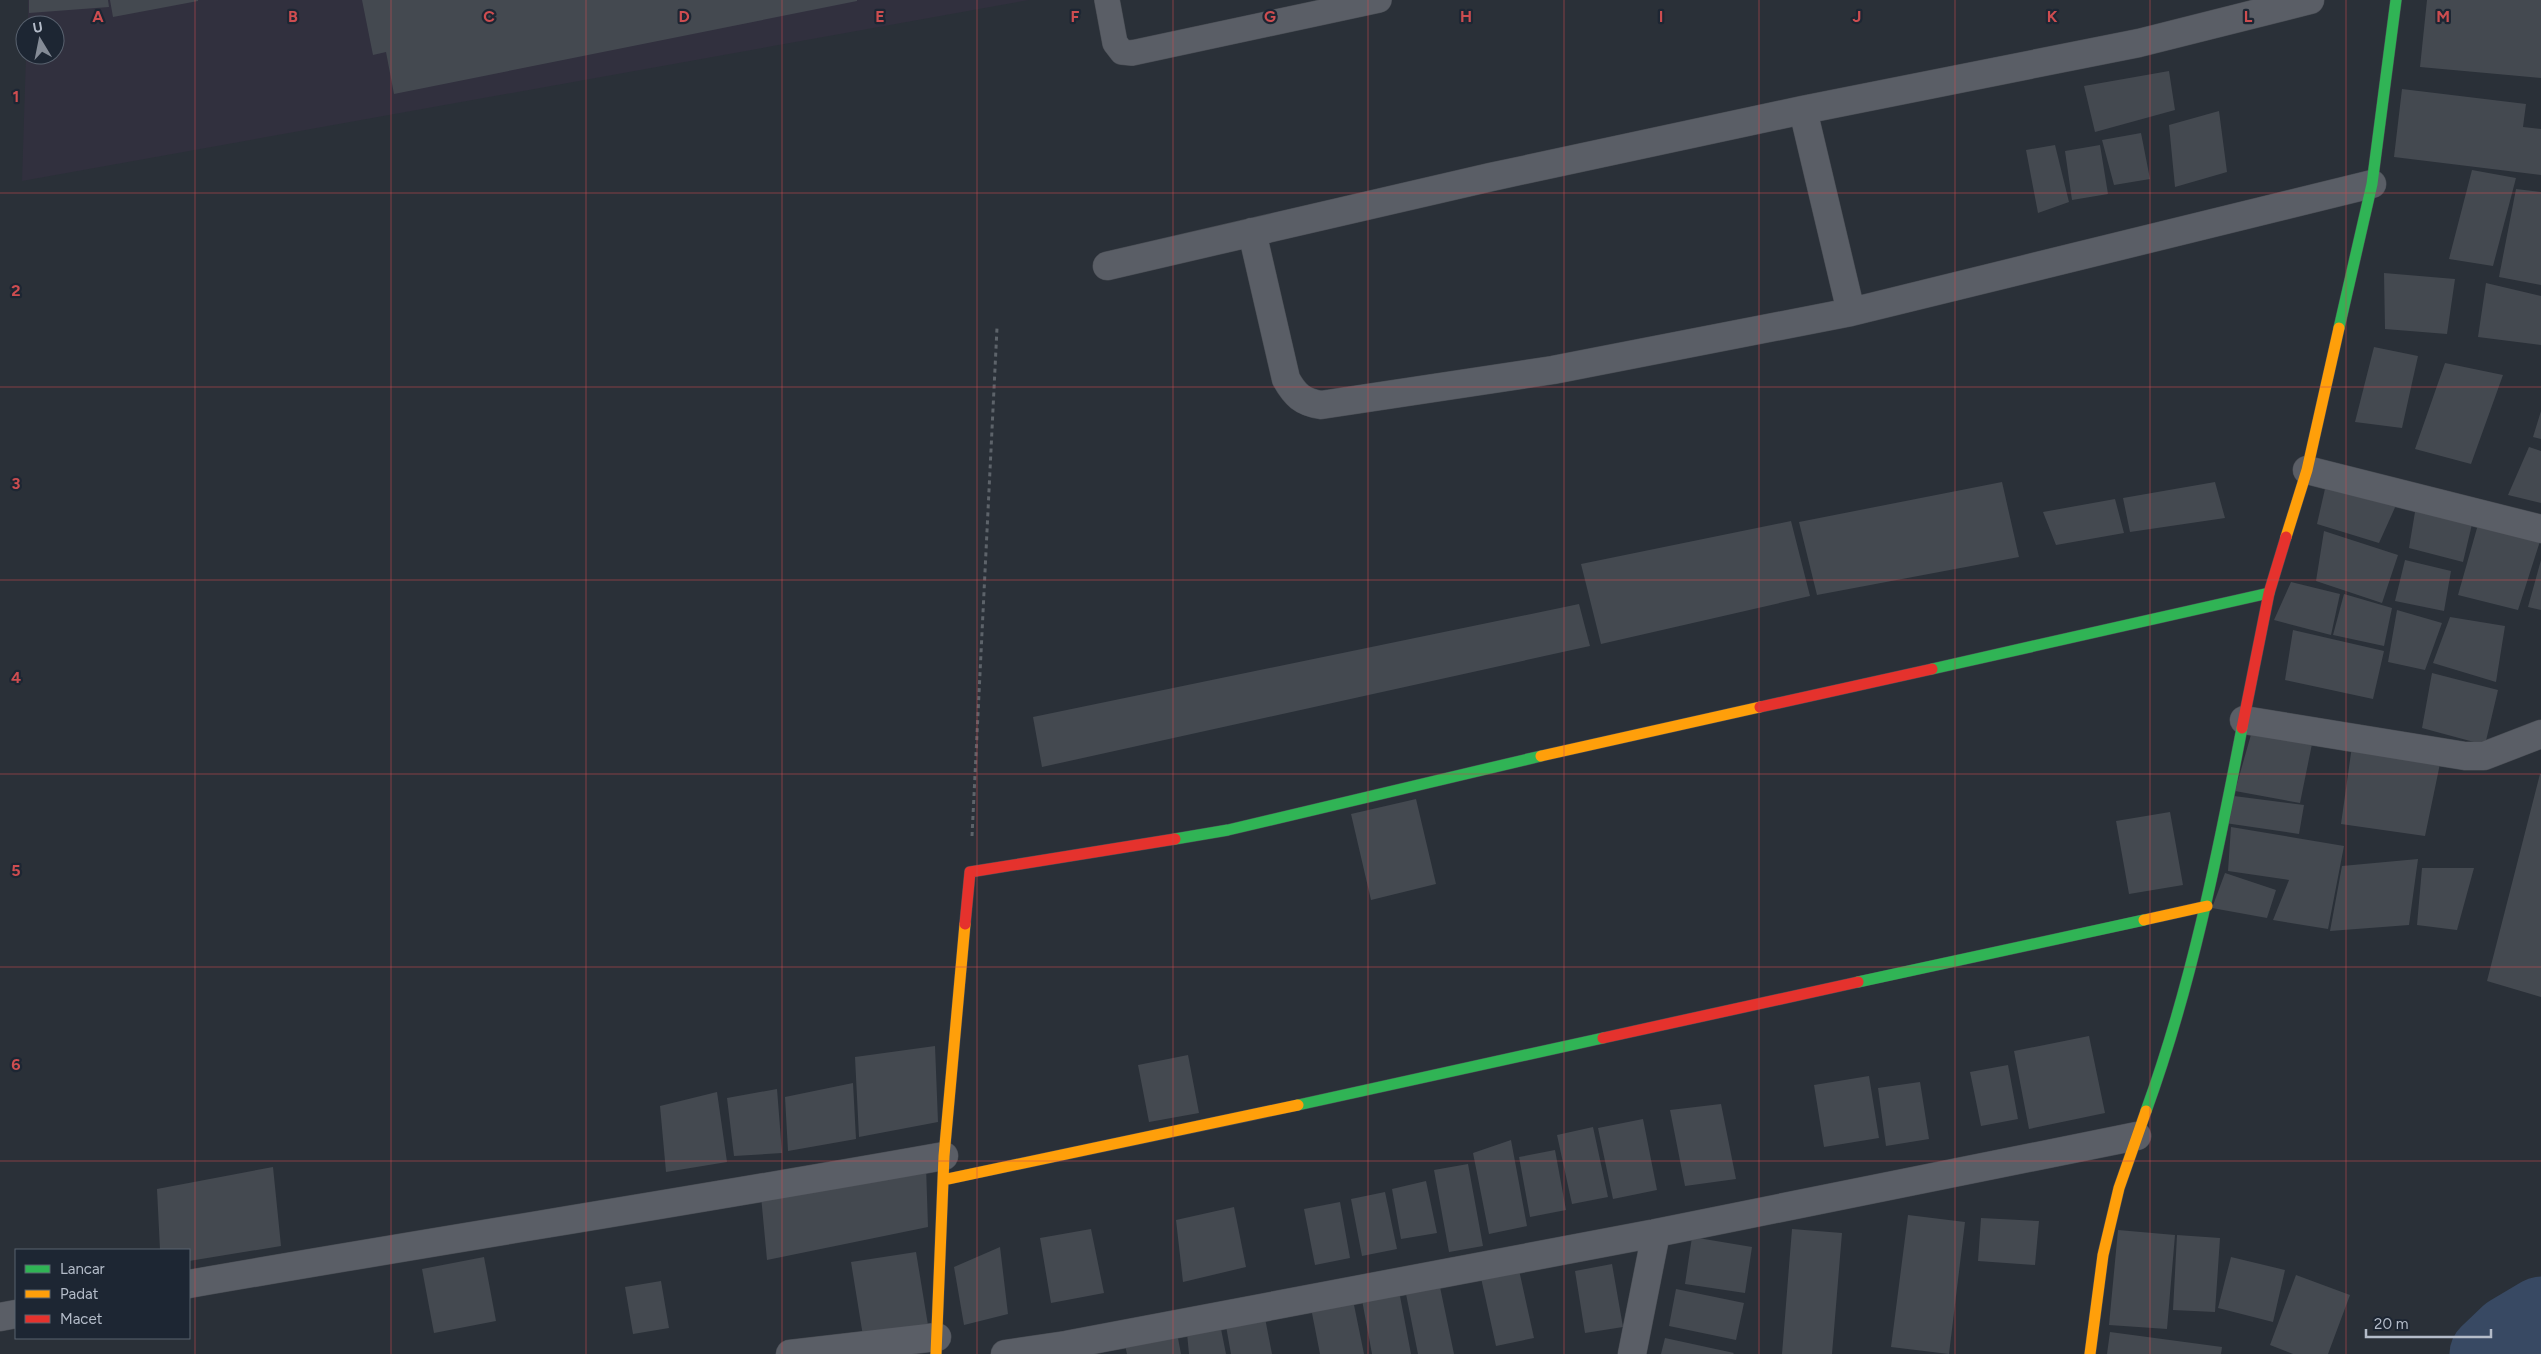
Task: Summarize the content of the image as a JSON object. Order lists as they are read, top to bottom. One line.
{"legend":["Lancar","Padat","Macet"],"scale_bar":"20 m","north":"top","grid":{"columns":["A","B","C","D","E","F","G","H","I","J","K","L","M"],"rows":["1","2","3","4","5","6"]}}
